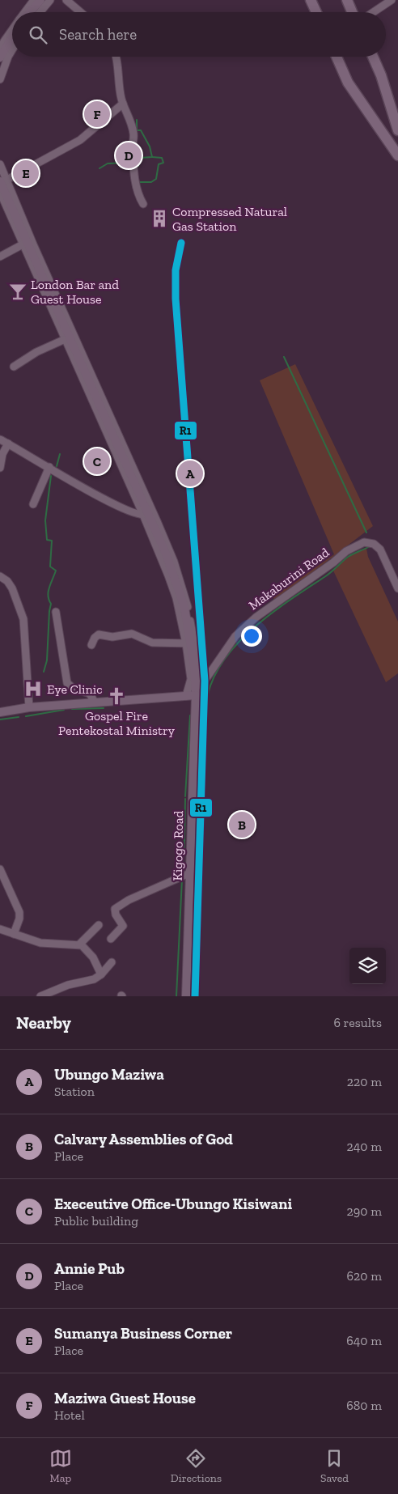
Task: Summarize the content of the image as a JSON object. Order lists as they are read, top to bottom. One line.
{"streets":{"main road":["Kigogo Road"],"street":["Makaburini Road"]},"crossings":[["Makaburini Road","Kigogo Road"]],"places":{"building":["Compressed Natural Gas Station"],"bar":["London Bar and Guest House"],"hospital":["Eye Clinic"],"church":["Gospel Fire Pentekostal Ministry"]},"lines":["transit line R1"],"page":{"search":"Search here","pins":["F","D","E","C","A","B"],"heading":["Nearby","6 results"],"list":[{"mark":"A","name":"Ubungo Maziwa","note":"Station","value":"220 m"},{"mark":"B","name":"Calvary Assemblies of God","note":"Place","value":"240 m"},{"mark":"C","name":"Execeutive Office-Ubungo Kisiwani","note":"Public building","value":"290 m"},{"mark":"D","name":"Annie Pub","note":"Place","value":"620 m"},{"mark":"E","name":"Sumanya Business Corner","note":"Place","value":"640 m"},{"mark":"F","name":"Maziwa Guest House","note":"Hotel","value":"680 m"}],"nav":["Map","Directions","Saved"]}}
